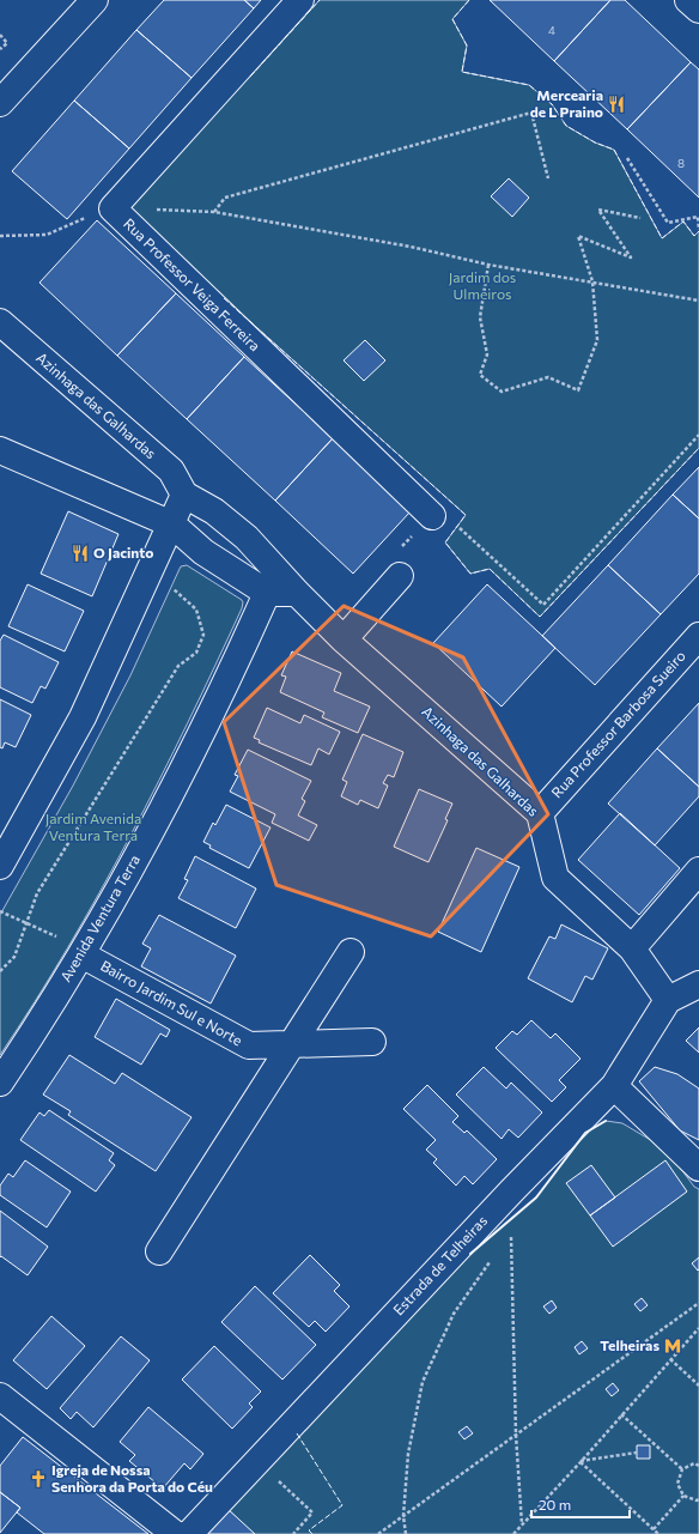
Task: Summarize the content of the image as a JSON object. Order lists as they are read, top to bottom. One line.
{"streets":{"street":["Rua Professor Veiga Ferreira","Azinhaga das Galhardas","Rua Professor Barbosa Sueiro","Avenida Ventura Terra","Bairro Jardim Sul e Norte","Estrada de Telheiras"]},"crossings":[["Azinhaga das Galhardas","Rua Professor Barbosa Sueiro"],["Azinhaga das Galhardas","Estrada de Telheiras"],["Avenida Ventura Terra","Bairro Jardim Sul e Norte"]],"parks":["Jardim dos Ulmeiros","Jardim Avenida Ventura Terra"],"places":{"restaurant":["Mercearia de L Praino","O Jacinto"],"metro station":["Telheiras"],"church":["Igreja de Nossa Senhora da Porta do Céu"]},"house_numbers":["4","8"],"scale_bar":"20 m"}
